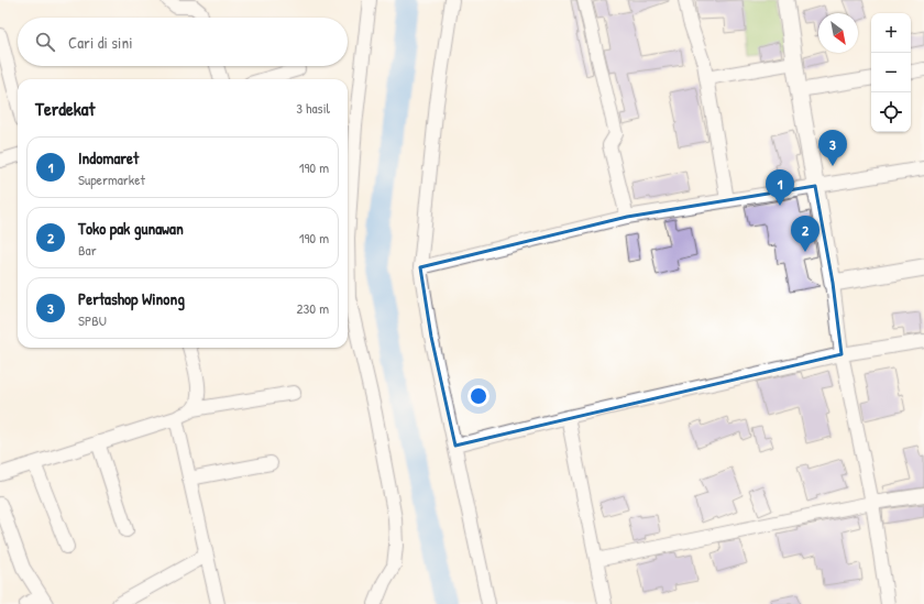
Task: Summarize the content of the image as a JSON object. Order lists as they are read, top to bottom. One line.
{"north":"bottom right","page":{"map_buttons":["+","−"],"search":"Cari di sini","heading":["Terdekat","3 hasil"],"pins":["3","1","2"],"list":[{"mark":"1","name":"Indomaret","note":"Supermarket","value":"190 m"},{"mark":"2","name":"Toko pak gunawan","note":"Bar","value":"190 m"},{"mark":"3","name":"Pertashop Winong","note":"SPBU","value":"230 m"}]}}
